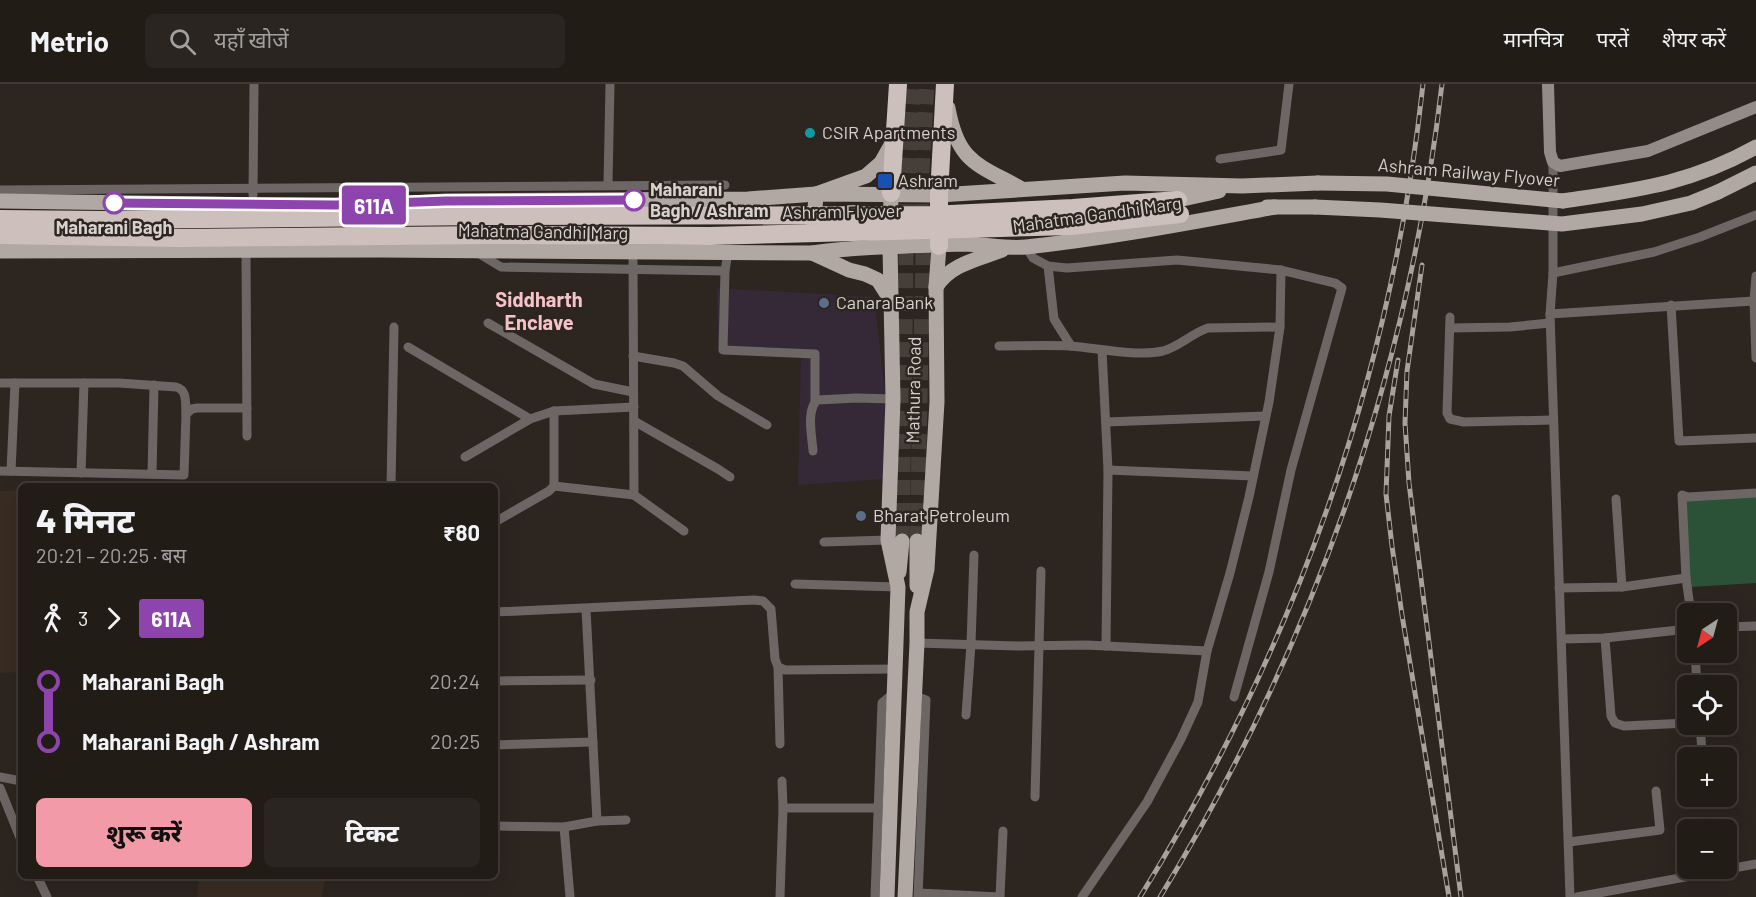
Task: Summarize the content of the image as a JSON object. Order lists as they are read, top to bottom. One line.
{"streets":{"highway":["Ashram Flyover","Mathura Road"],"main road":["Ashram Railway Flyover","Mahatma Gandhi Marg"]},"crossings":[["Ashram Railway Flyover","Mahatma Gandhi Marg"],["Ashram Flyover","Mahatma Gandhi Marg"],["Mahatma Gandhi Marg","Mathura Road"]],"districts":["Siddharth Enclave"],"places":{"other":["CSIR Apartments","Maharani Bagh / Ashram","Maharani Bagh","Canara Bank","Bharat Petroleum"],"transit":["Ashram"]},"lines":["bus line 611A"],"north":"bottom left","page":{"header":"Metrio","search":"यहाँ खोजें","nav":["मानचित्र","परतें","शेयर करें"],"on_map":"611A","heading":["4 मिनट","20:21 – 20:25 · बस","₹80"],"legs":["3","611A"],"map_buttons":["+","−"],"list":[{"name":"Maharani Bagh","value":"20:24"},{"name":"Maharani Bagh / Ashram","value":"20:25"}],"buttons":["शुरू करें","टिकट"]}}
